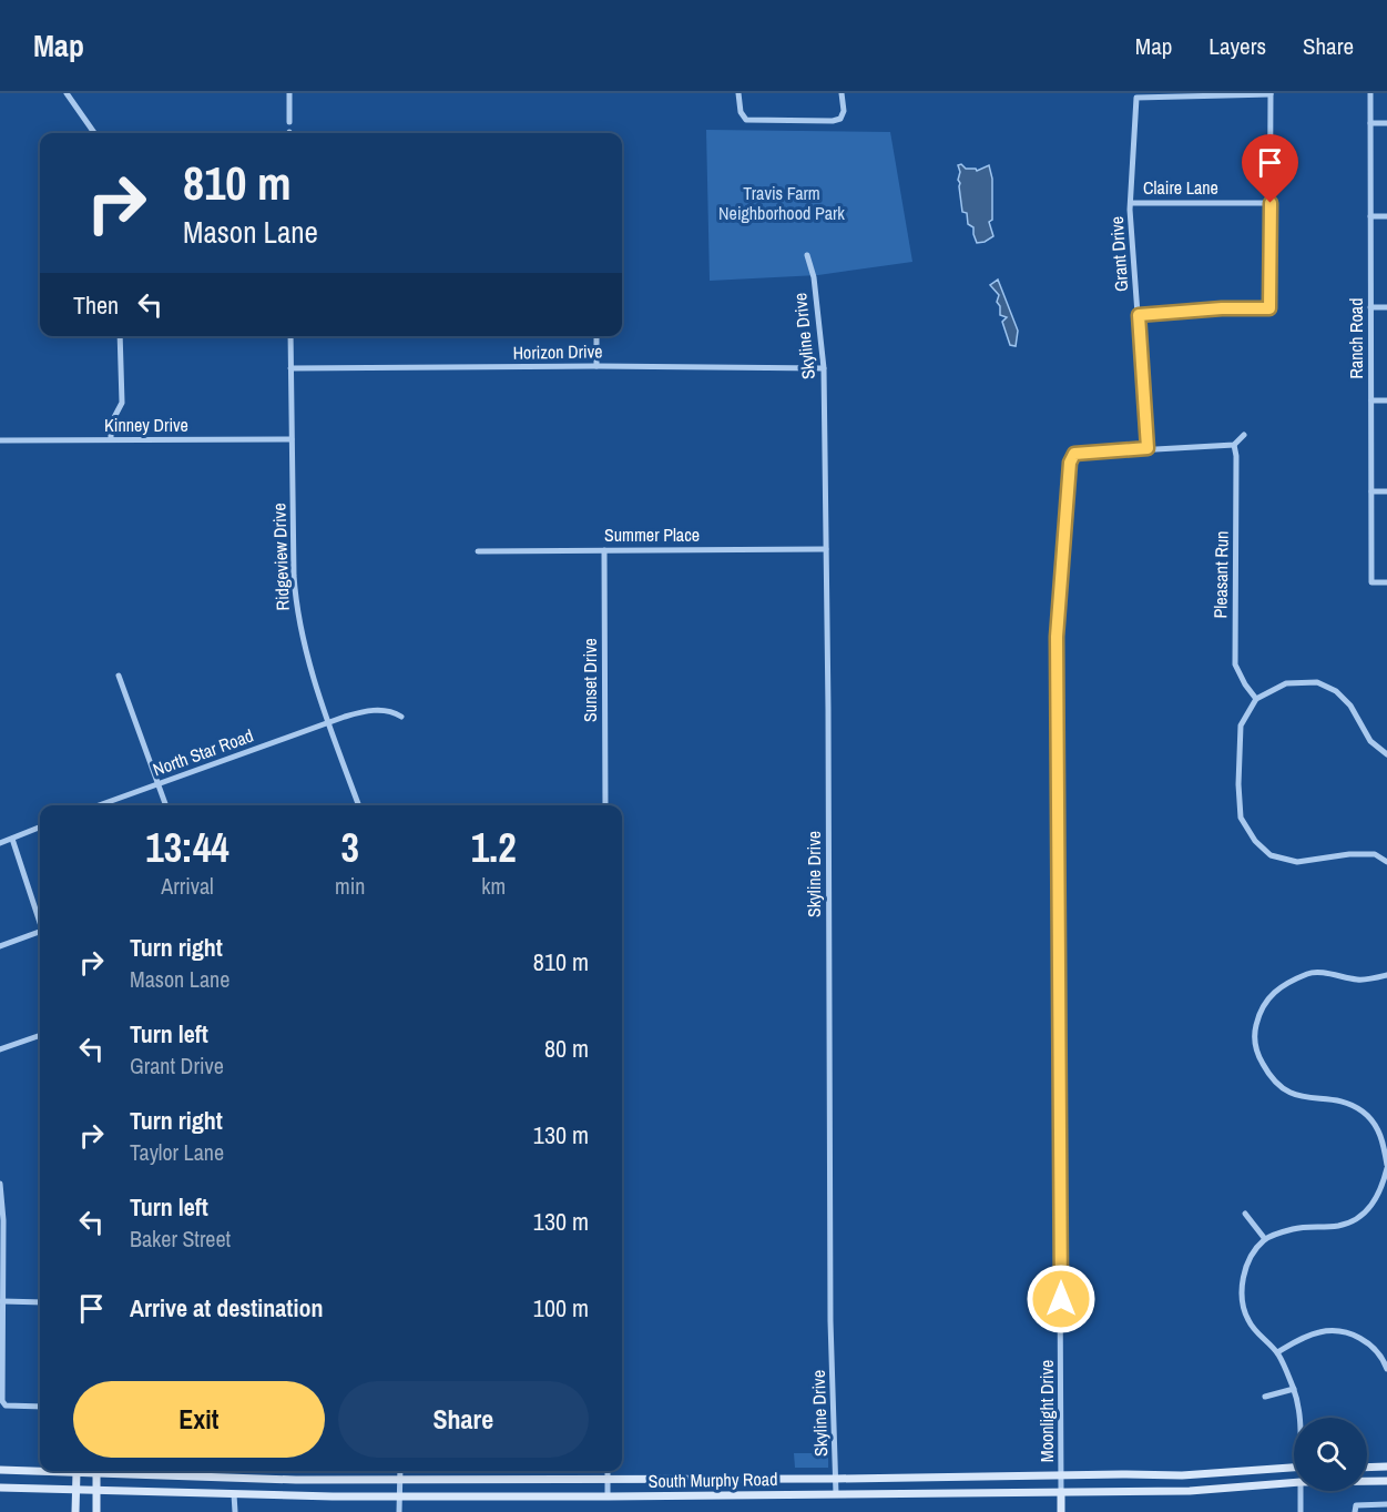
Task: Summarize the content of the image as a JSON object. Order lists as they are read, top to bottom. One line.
{"streets":{"main road":["South Murphy Road"],"street":["Claire Lane","Grant Drive","Skyline Drive","Ranch Road","Horizon Drive","Kinney Drive","Summer Place","Ridgeview Drive","Pleasant Run","Sunset Drive","North Star Road","Moonlight Drive"]},"crossings":[["Claire Lane","Grant Drive"],["Grant Drive","Moonlight Drive"],["Skyline Drive","Horizon Drive"],["Skyline Drive","Summer Place"],["Skyline Drive","South Murphy Road"],["Horizon Drive","Ridgeview Drive"],["Kinney Drive","Ridgeview Drive"],["Summer Place","Sunset Drive"],["Ridgeview Drive","North Star Road"],["Moonlight Drive","South Murphy Road"]],"parks":["Travis Farm Neighborhood Park"],"page":{"header":"Map","nav":["Map","Layers","Share"],"turn":["810 m","Mason Lane"],"then":"Then","eta":["13:44","Arrival","3","min","1.2","km"],"list":[{"name":"Turn right","note":"Mason Lane","value":"810 m"},{"name":"Turn left","note":"Grant Drive","value":"80 m"},{"name":"Turn right","note":"Taylor Lane","value":"130 m"},{"name":"Turn left","note":"Baker Street","value":"130 m"},{"name":"Arrive at destination","value":"100 m"}],"buttons":["Exit","Share"]}}
